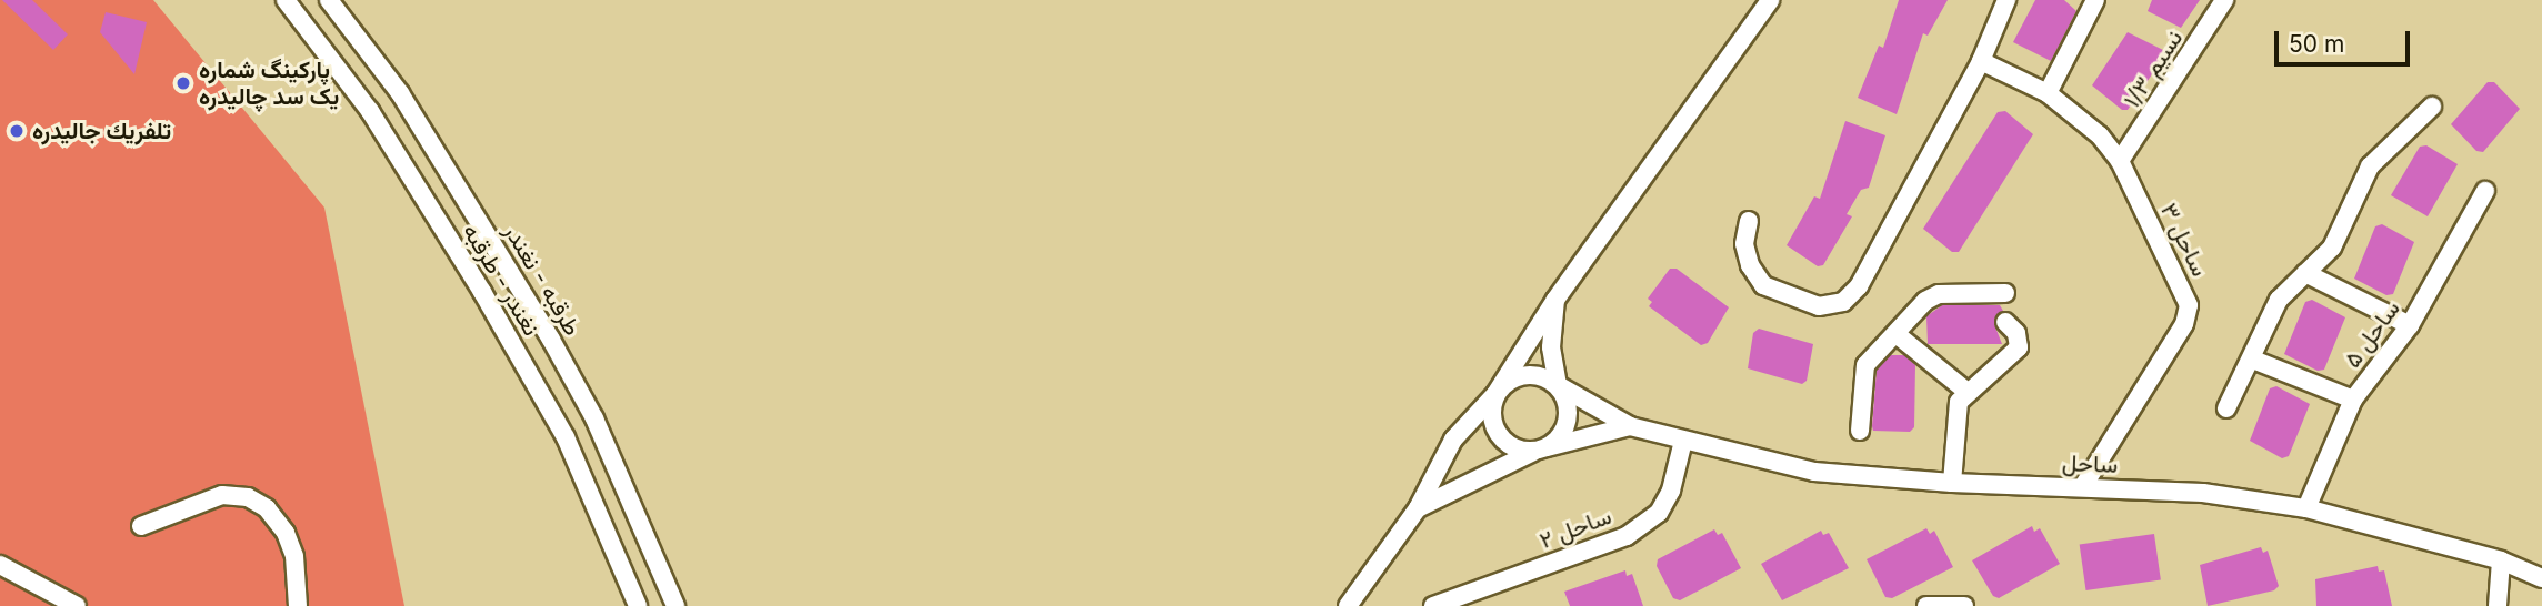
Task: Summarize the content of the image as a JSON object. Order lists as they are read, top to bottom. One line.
{"streets":{"street":["نسیم ۱/۳","ساحل ۳","نغندر - طرقبه","طرقبه - نغندر","ساحل ۵","ساحل","ساحل ۲"]},"crossings":[["نسیم ۱/۳","ساحل ۳"],["ساحل ۳","ساحل"],["ساحل ۵","ساحل"],["ساحل","ساحل ۲"]],"places":["پارکینگ شماره یک سد چالیدره","تلفريك جاليدره"],"scale_bar":"50 m"}
